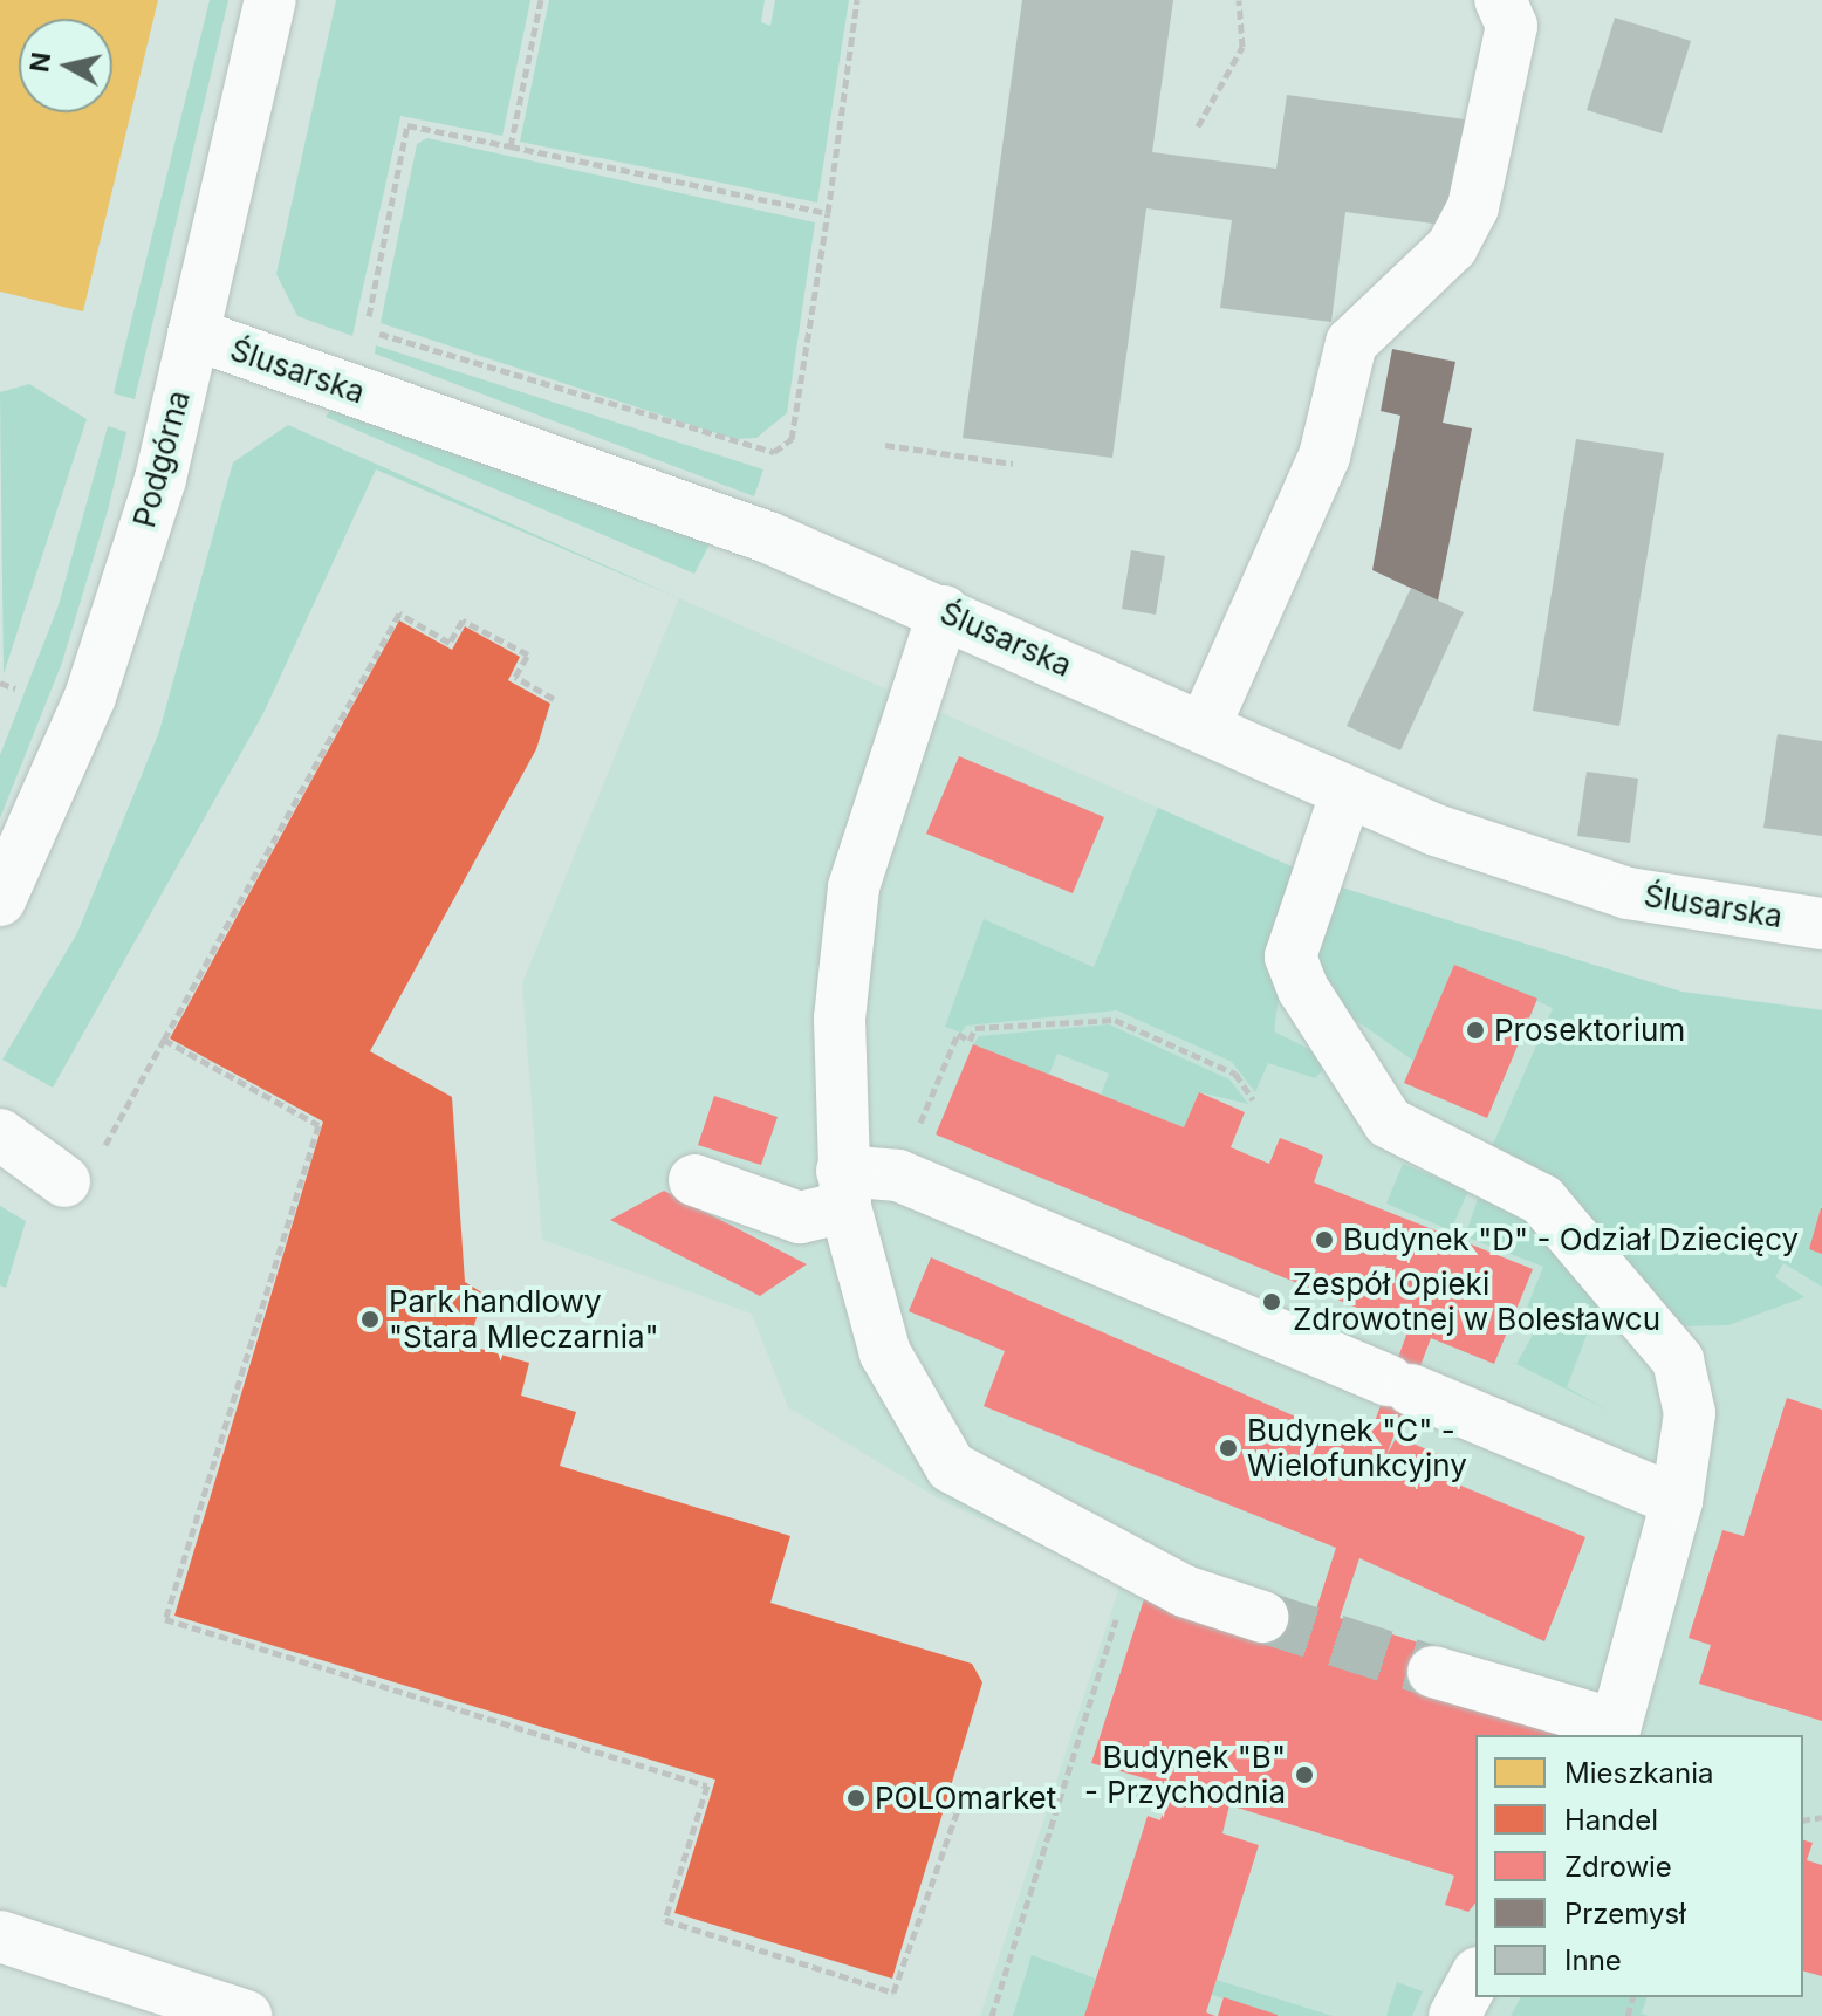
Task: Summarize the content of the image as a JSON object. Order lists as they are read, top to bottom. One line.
{"streets":{"street":["Ślusarska","Podgórna"]},"crossings":[["Ślusarska","Podgórna"]],"places":["Prosektorium","Budynek \"D\" - Odział Dziecięcy","Zespół Opieki Zdrowotnej w Bolesławcu","Park handlowy \"Stara Mleczarnia\"","Budynek \"C\" - Wielofunkcyjny","Budynek \"B\" - Przychodnia","POLOmarket"],"legend":["Mieszkania","Handel","Zdrowie","Przemysł","Inne"],"north":"left"}
